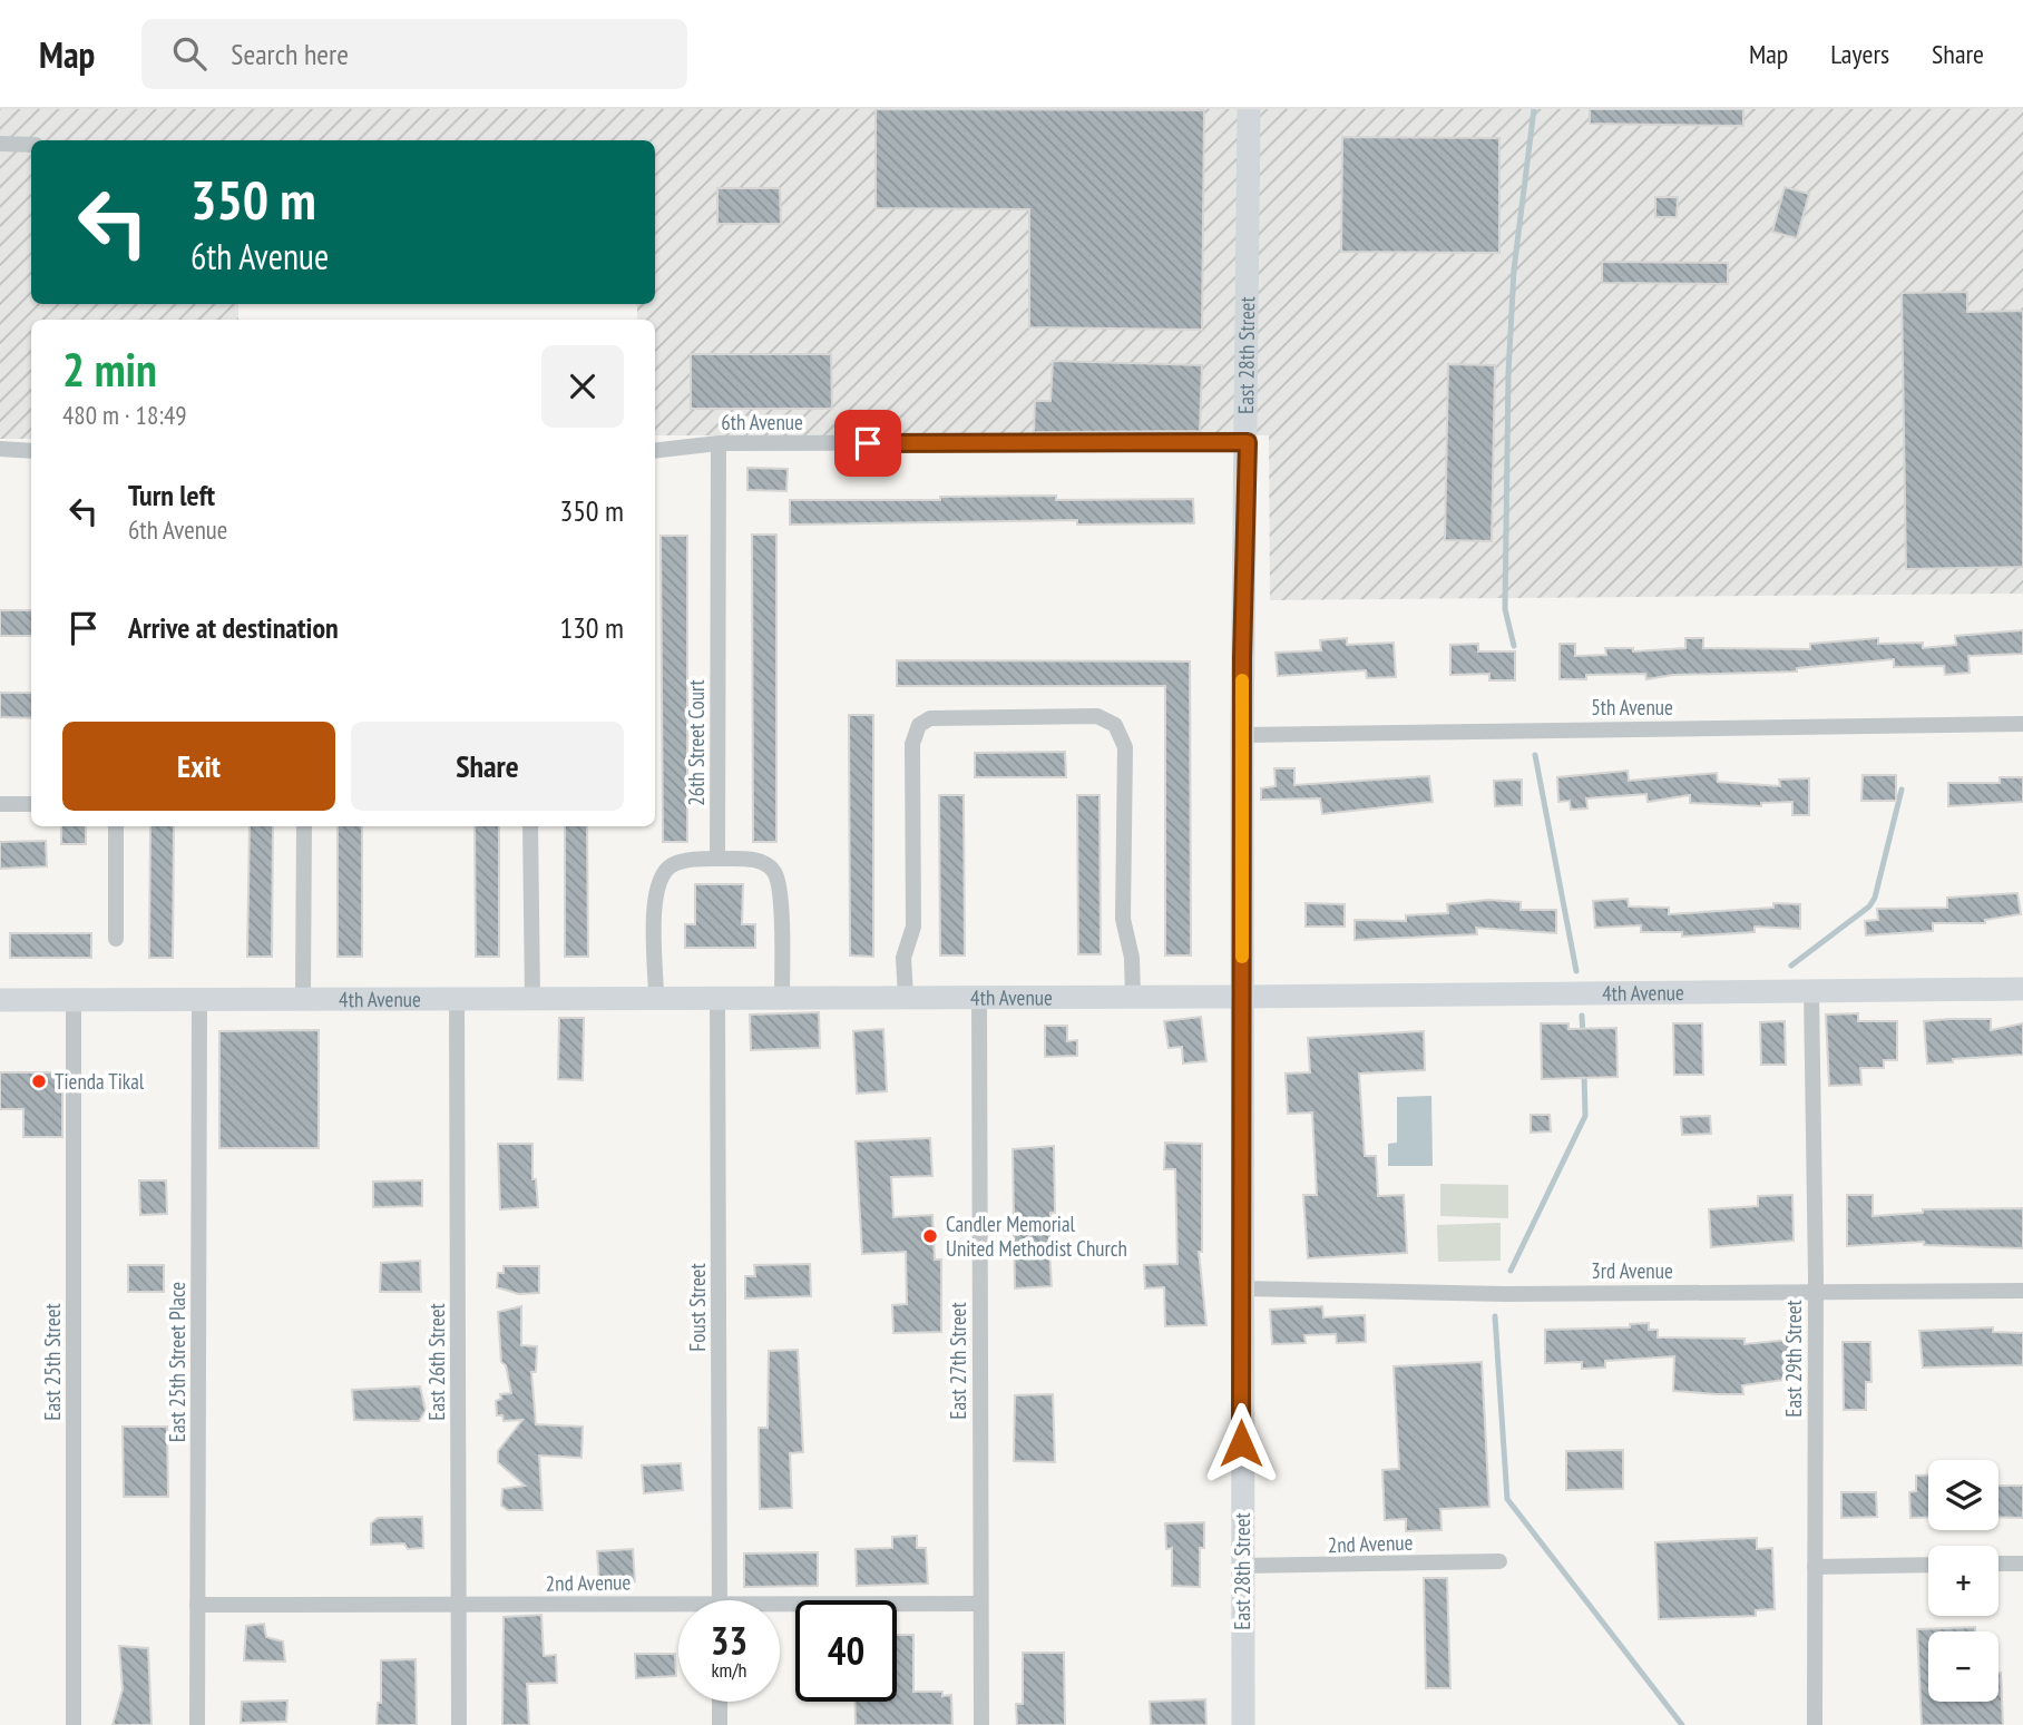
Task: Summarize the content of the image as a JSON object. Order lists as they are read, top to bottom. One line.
{"streets":{"main road":["East 28th Street","4th Avenue"],"street":["6th Avenue","5th Avenue","26th Street Court","3rd Avenue","Foust Street","East 29th Street","East 27th Street","East 25th Street","East 25th Street Place","East 26th Street","2nd Avenue"]},"crossings":[["East 28th Street","6th Avenue"],["East 28th Street","5th Avenue"],["East 28th Street","4th Avenue"],["East 28th Street","3rd Avenue"],["East 28th Street","2nd Avenue"],["6th Avenue","26th Street Court"],["4th Avenue","Foust Street"],["4th Avenue","East 29th Street"],["4th Avenue","East 27th Street"],["4th Avenue","East 25th Street"],["4th Avenue","East 25th Street Place"],["4th Avenue","East 26th Street"],["3rd Avenue","East 29th Street"],["East 27th Street","2nd Avenue"],["East 25th Street Place","2nd Avenue"],["East 26th Street","2nd Avenue"]],"places":["Tienda Tikal","Candler Memorial United Methodist Church"],"page":{"header":"Map","search":"Search here","nav":["Map","Layers","Share"],"turn":["350 m","6th Avenue"],"heading":["2 min","480 m · 18:49"],"list":[{"name":"Turn left","note":"6th Avenue","value":"350 m"},{"name":"Arrive at destination","value":"130 m"}],"buttons":["Exit","Share"],"map_buttons":["+","−"],"speed":"33 km/h","limit":"40"}}
